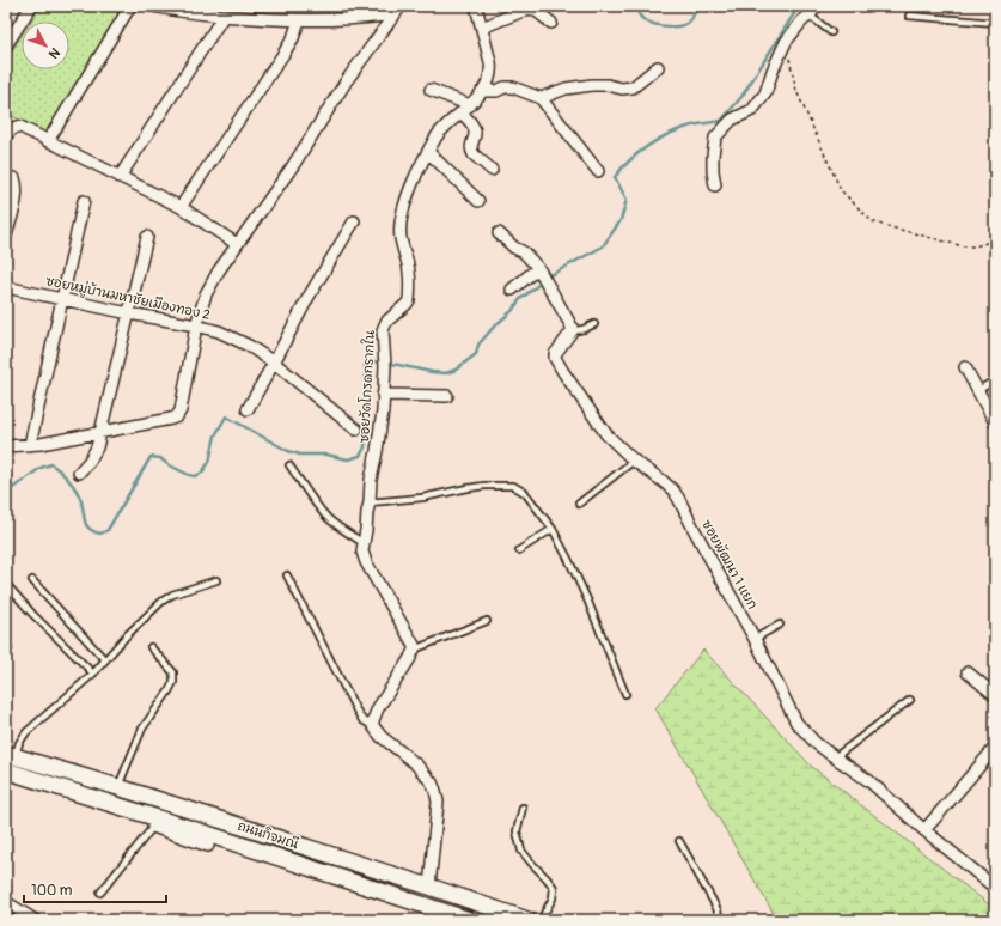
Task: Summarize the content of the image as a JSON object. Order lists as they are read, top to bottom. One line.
{"streets":{"main road":["ถนนกิจมณี"],"street":["ซอยหมู่บ้านมหาชัยเมืองทอง 2","ซอยวัดโกรดกรากใน","ซอยพัฒนา 1 แยก"]},"scale_bar":"100 m","north":"bottom right"}
